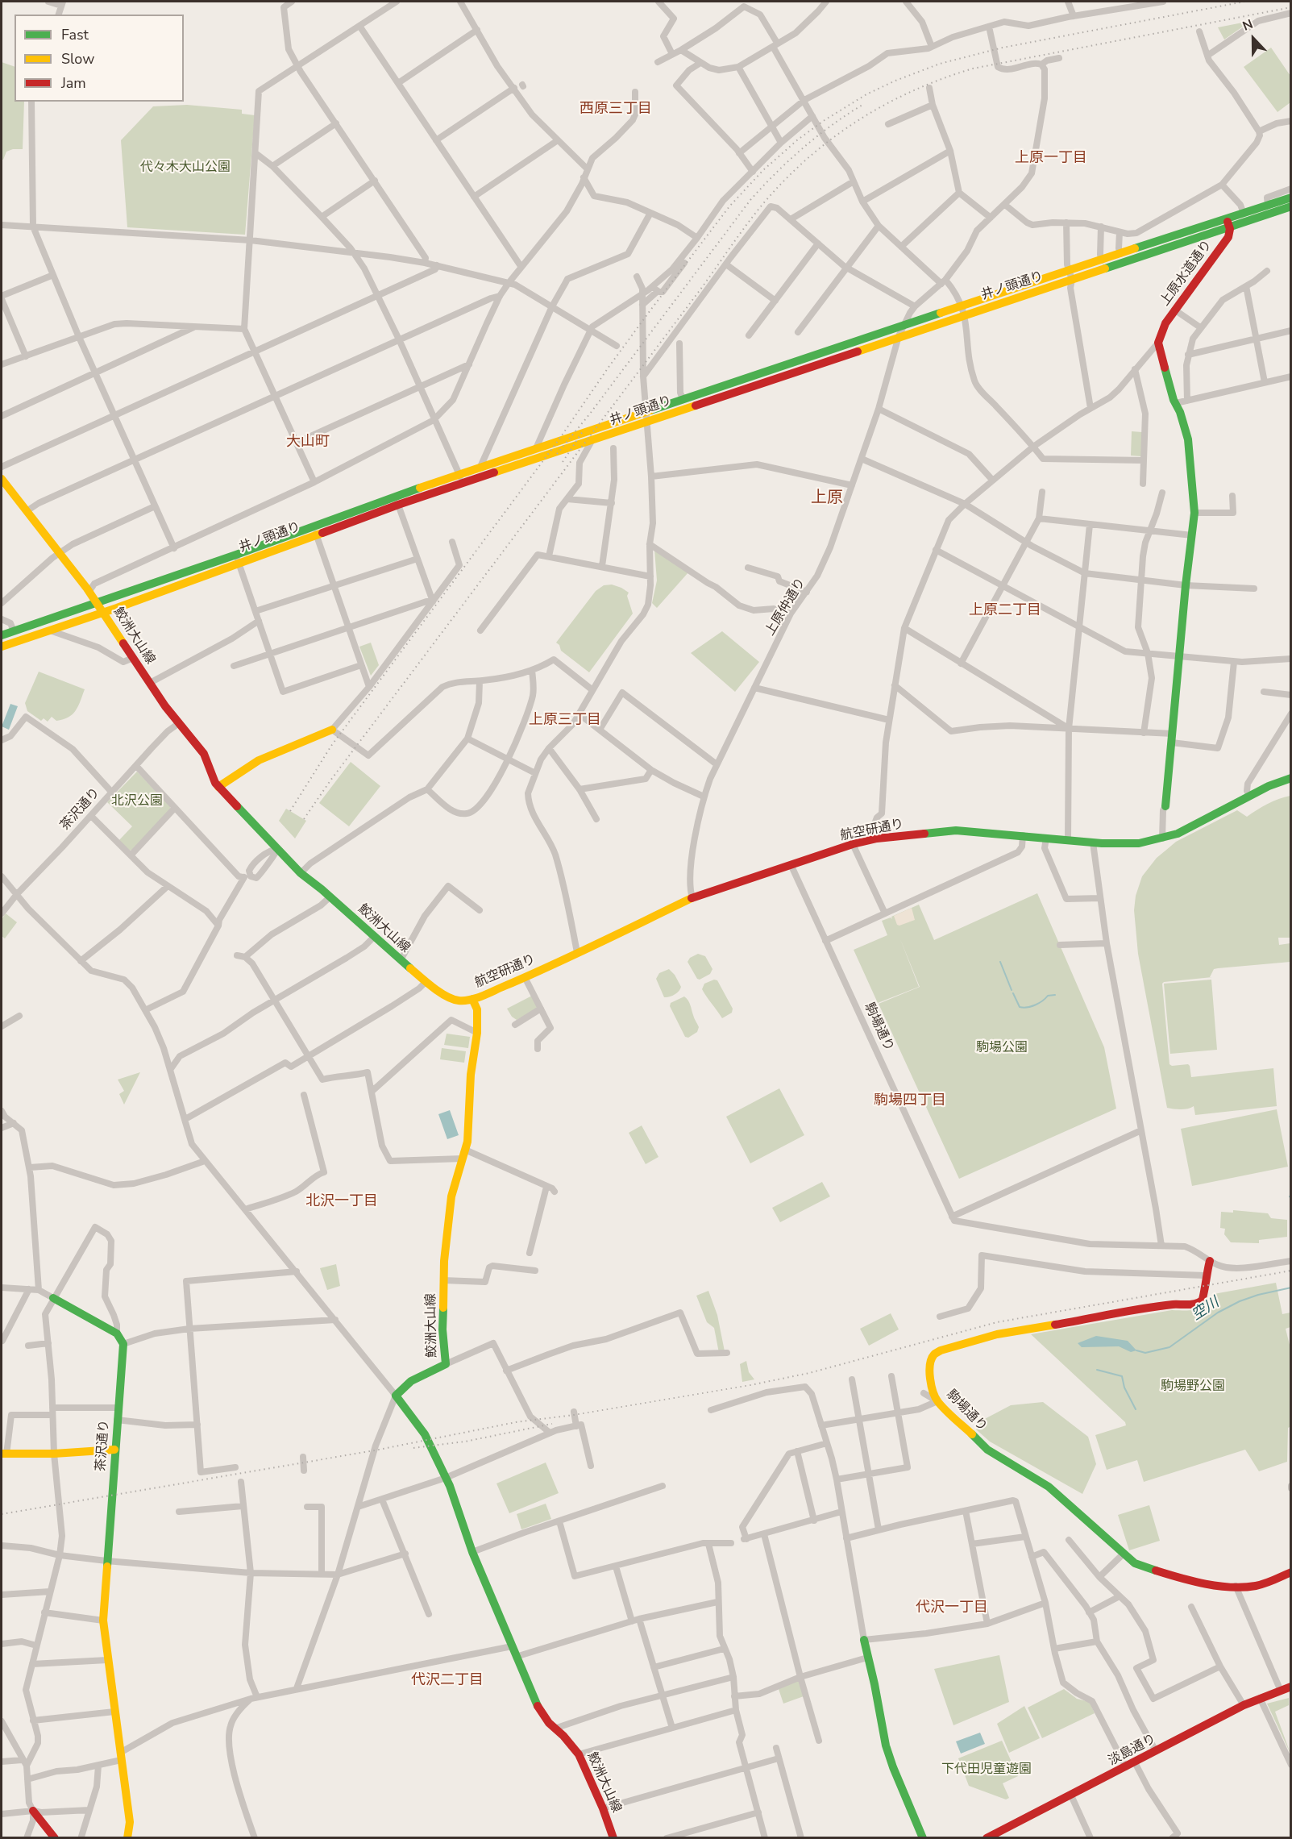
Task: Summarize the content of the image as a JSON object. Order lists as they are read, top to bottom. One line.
{"streets":{"main road":["上原水道通り","井ノ頭通り","鮫洲大山線","茶沢通り","航空研通り","駒場通り","淡島通り"],"street":["上原仲通り"]},"crossings":[["上原水道通り","井ノ頭通り"],["井ノ頭通り","上原仲通り"],["井ノ頭通り","鮫洲大山線"],["上原仲通り","航空研通り"],["鮫洲大山線","茶沢通り"],["鮫洲大山線","航空研通り"],["航空研通り","駒場通り"]],"districts":["西原三丁目","上原一丁目","大山町","上原","上原二丁目","上原三丁目","駒場四丁目","北沢一丁目","代沢一丁目","代沢二丁目"],"water":["空川"],"parks":["代々木大山公園","北沢公園","駒場公園","駒場野公園","下代田児童遊園"],"legend":["Fast","Slow","Jam"],"north":"top"}
